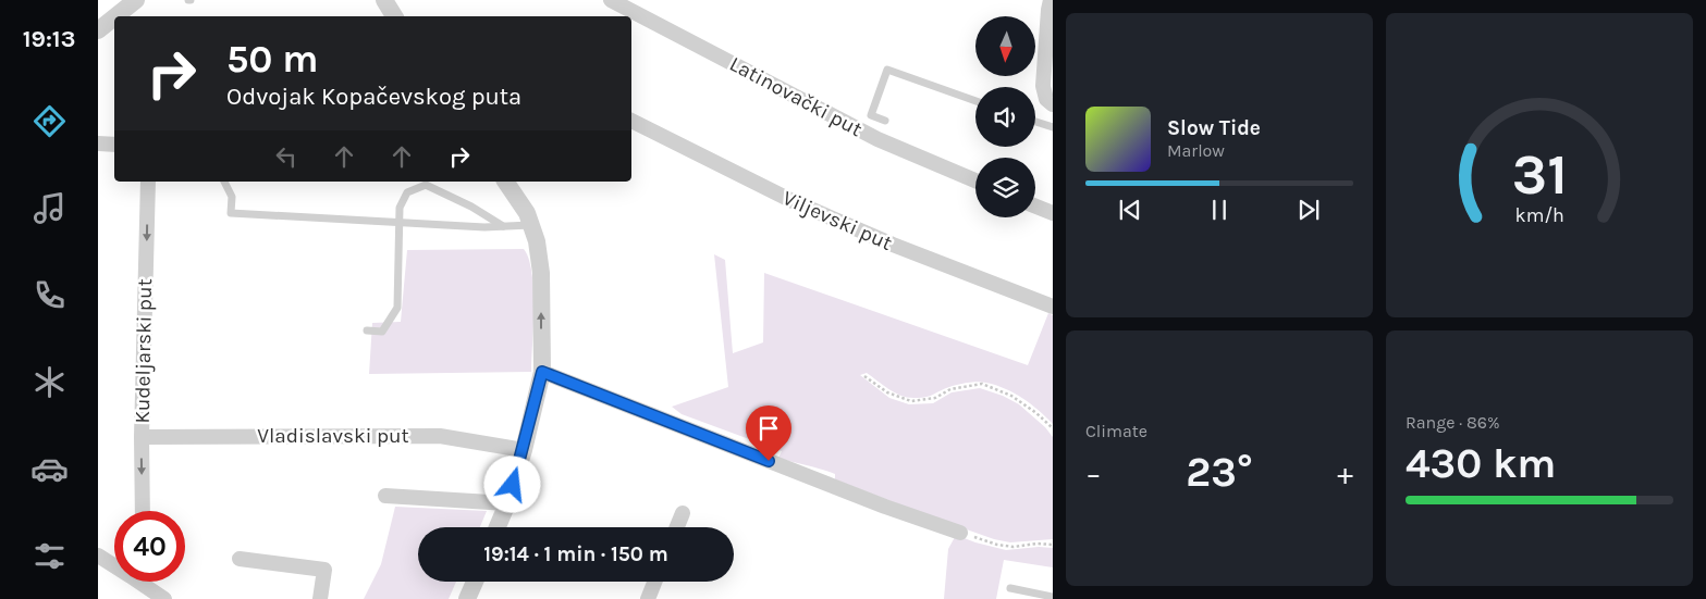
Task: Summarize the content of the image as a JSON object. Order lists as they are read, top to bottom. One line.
{"streets":{"street":["Latinovački put","Viljevski put","Kudeljarski put","Vladislavski put"]},"crossings":[["Kudeljarski put","Vladislavski put"]],"one_way":["Kudeljarski put"],"north":"bottom","page":{"tabs":"19:13","turn":["50 m","Odvojak Kopačevskog puta"],"song":["Slow Tide","Marlow"],"tile":["Climate",["Range · 86%","430 km"]],"heat":["−","23°","+"],"limit":"40","trip":"19:14 · 1 min · 150 m","gauge":["31","km/h"]}}
